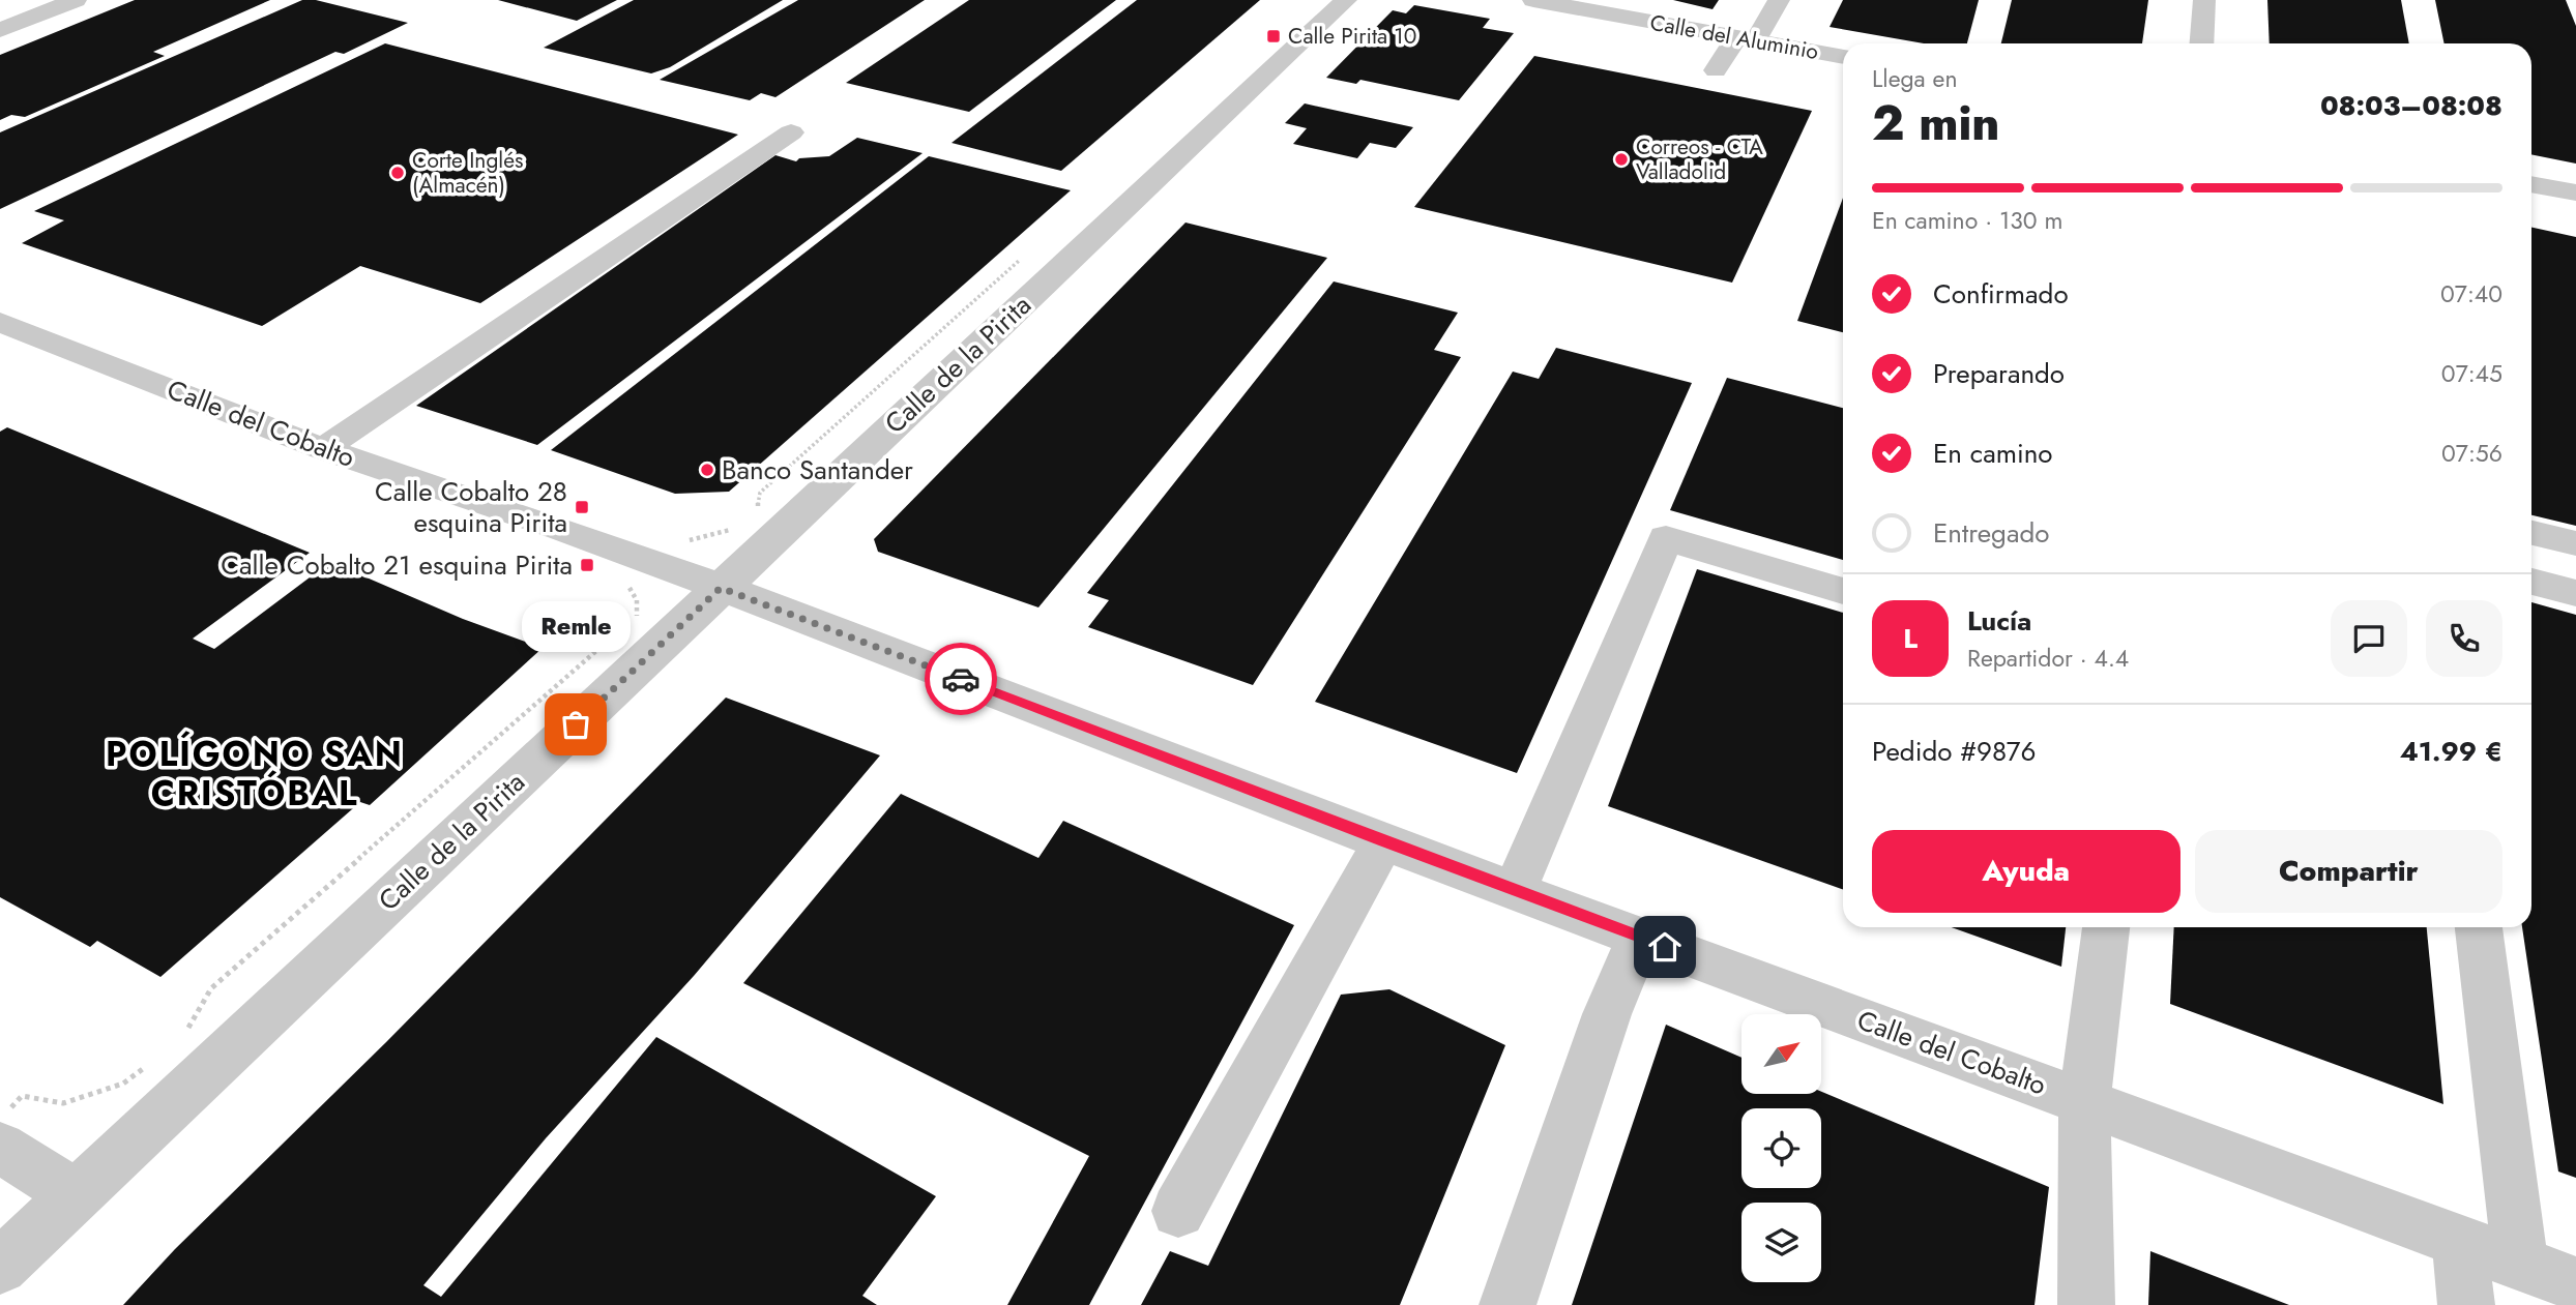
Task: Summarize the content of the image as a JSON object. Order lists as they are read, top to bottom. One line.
{"streets":{"street":["Calle del Aluminio","Calle de la Pirita","Calle del Cobalto"]},"crossings":[["Calle de la Pirita","Calle del Cobalto"]],"districts":["POLÍGONO SAN CRISTÓBAL"],"places":{"transit":["Calle Pirita 10","Calle Cobalto 28 esquina Pirita","Calle Cobalto 21 esquina Pirita"],"other":["Correos - CTA Valladolid","Corte Inglés (Almacén)","Banco Santander","Remle"]},"north":"top right","page":{"heading":["2 min","Llega en","08:03–08:08"],"panel":["Lucía","Repartidor · 4.4","Pedido #9876","41.99 €"],"bar":"En camino · 130 m","list":[["Confirmado","07:40"],["Preparando","07:45"],["En camino","07:56"],"Entregado"],"round":"L","bubble":"Remle","buttons":["Ayuda","Compartir"]}}
